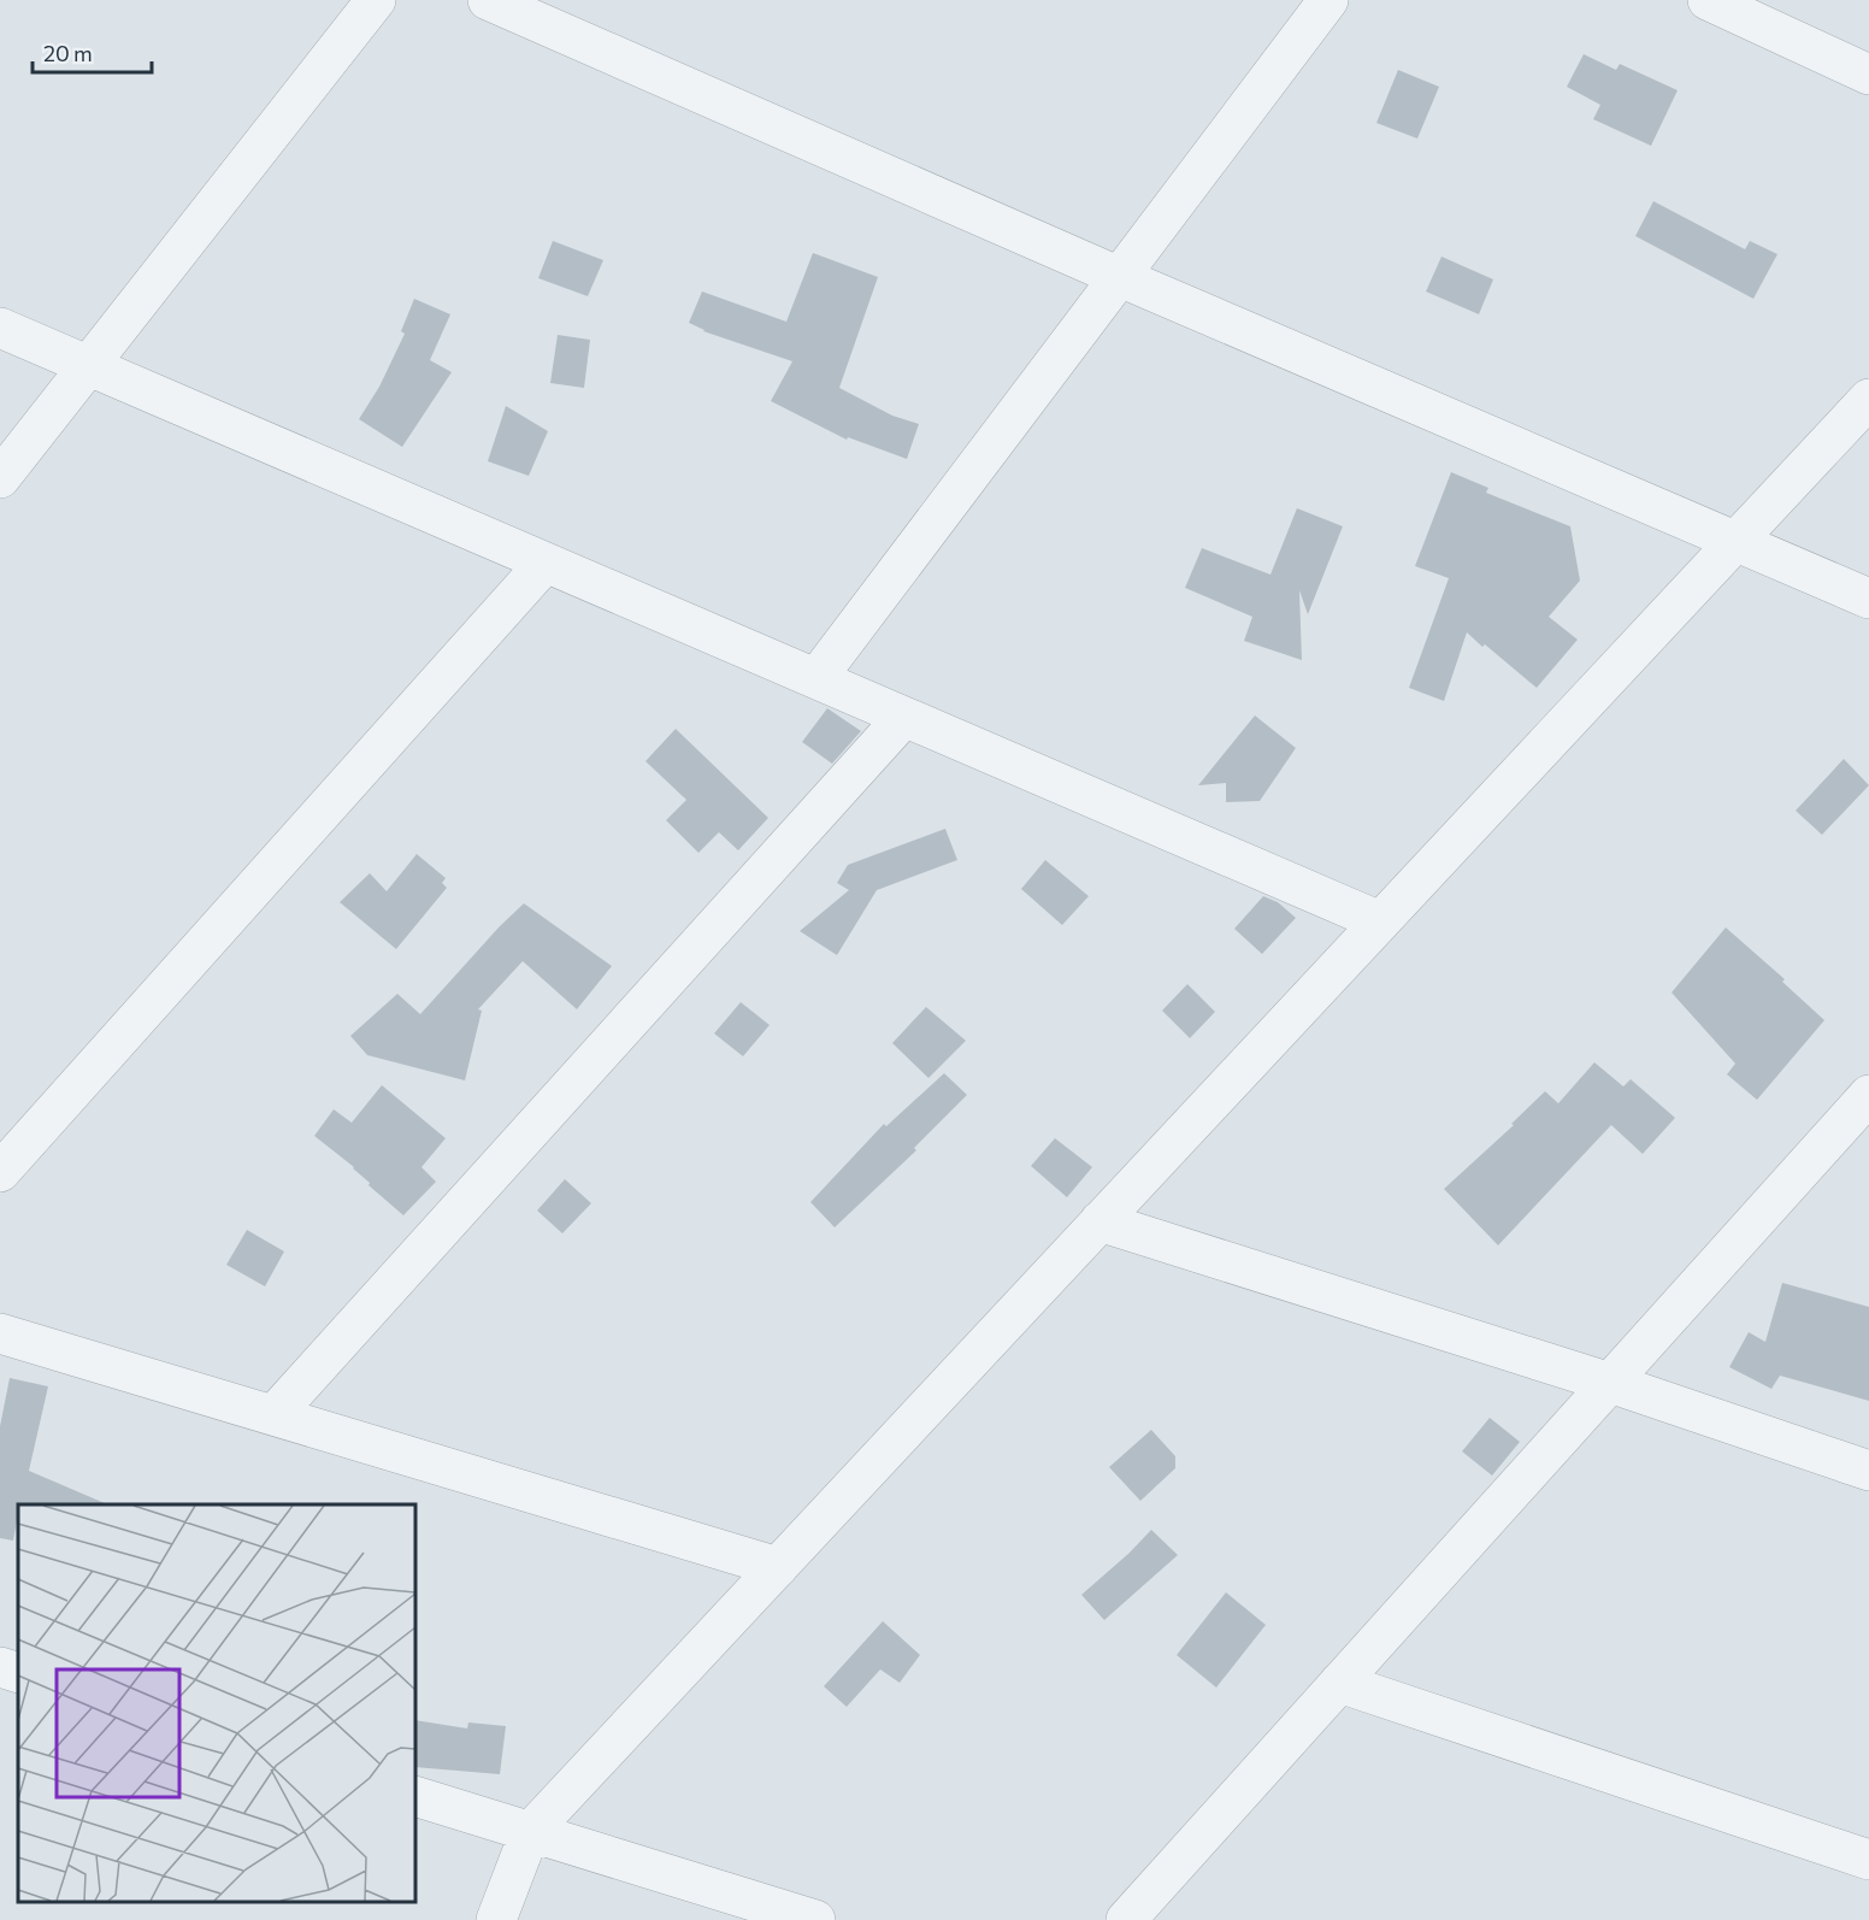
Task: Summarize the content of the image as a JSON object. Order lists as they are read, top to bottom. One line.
{"scale_bar":"20 m"}
